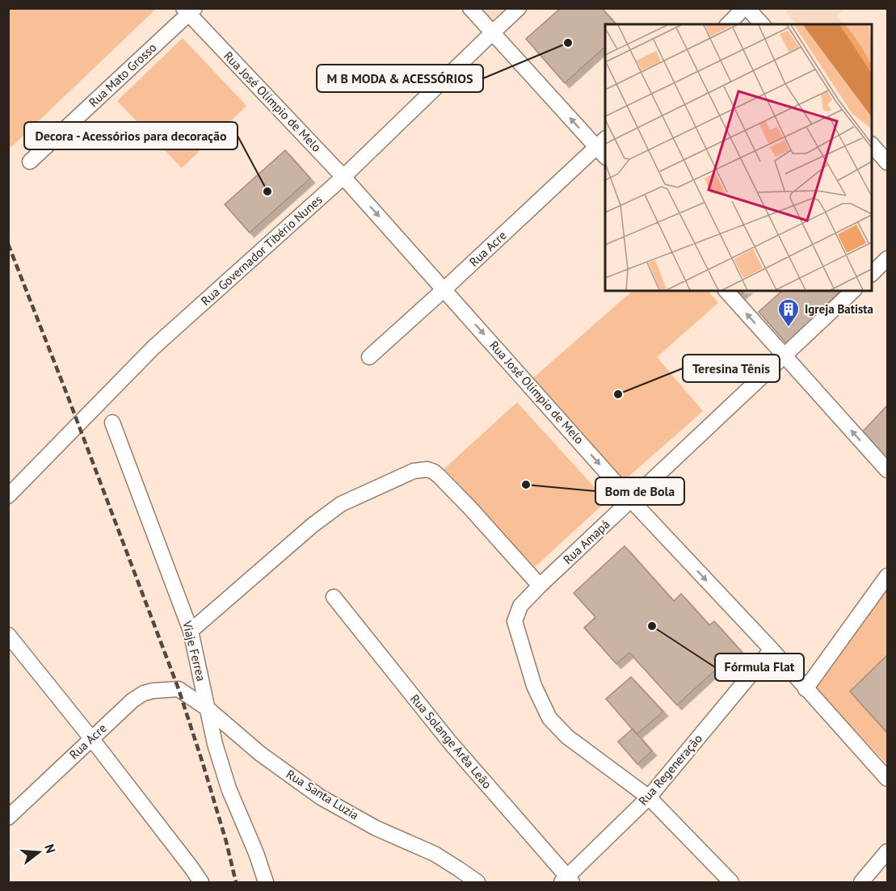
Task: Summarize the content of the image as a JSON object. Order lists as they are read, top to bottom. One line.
{"streets":{"street":["Rua Mato Grosso","Rua José Olímpio de Melo","Rua Acre","Rua Governador Tibério Nunes","Rua Amapá","Viaje Ferrea","Rua Solange Arêa Leão","Rua Regeneração","Rua Santa Luzia"]},"crossings":[["Rua Mato Grosso","Rua José Olímpio de Melo"],["Rua José Olímpio de Melo","Rua Acre"],["Rua José Olímpio de Melo","Rua Governador Tibério Nunes"],["Rua José Olímpio de Melo","Rua Amapá"],["Rua José Olímpio de Melo","Rua Regeneração"],["Rua Acre","Rua Santa Luzia"],["Rua Amapá","Rua Regeneração"],["Viaje Ferrea","Rua Santa Luzia"],["Rua Solange Arêa Leão","Rua Regeneração"]],"one_way":["Rua José Olímpio de Melo"],"places":{"other":["M B MODA & ACESSÓRIOS","Decora - Acessórios para decoração","Teresina Tênis","Bom de Bola","Fórmula Flat"],"building":["Igreja Batista"]},"north":"right"}
